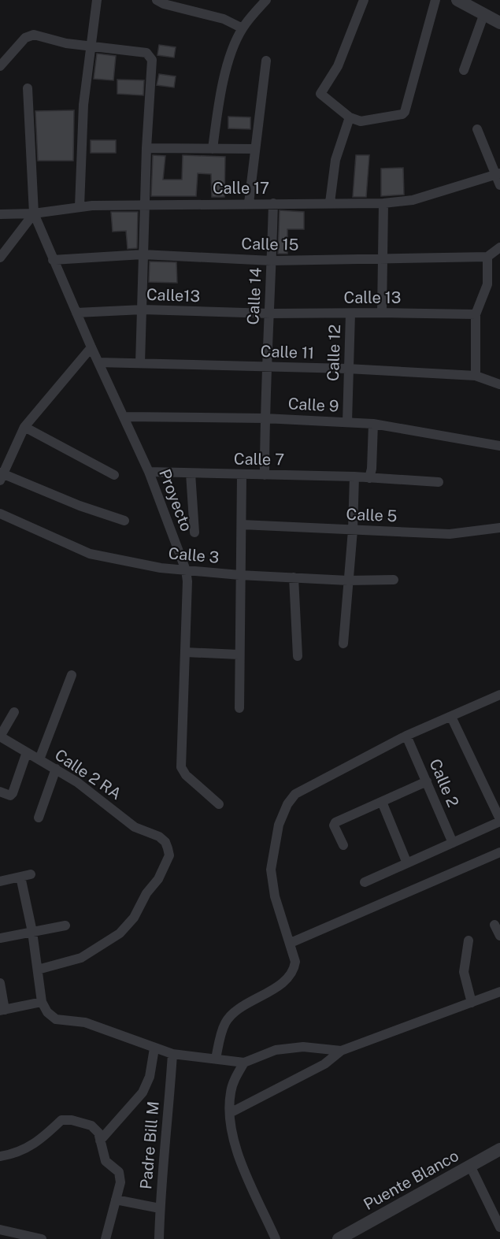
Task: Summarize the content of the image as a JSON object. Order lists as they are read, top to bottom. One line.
{"streets":{"street":["Calle 17","Calle 15","Calle13","Calle 14","Calle 13","Calle 11","Calle 12","Calle 9","Calle 7","Proyecto","Calle 5","Calle 3","Calle 2 RA","Calle 2","Padre Bill M","Puente Blanco"]},"crossings":[["Calle 17","Calle 14"],["Calle 17","Proyecto"],["Calle 15","Calle 14"],["Calle 15","Proyecto"],["Calle13","Calle 14"],["Calle13","Calle 13"],["Calle13","Proyecto"],["Calle 14","Calle 13"],["Calle 14","Calle 11"],["Calle 14","Calle 9"],["Calle 14","Calle 7"],["Calle 13","Calle 12"],["Calle 11","Calle 12"],["Calle 11","Proyecto"],["Calle 12","Calle 9"],["Calle 9","Proyecto"],["Calle 7","Proyecto"],["Proyecto","Calle 3"]]}
